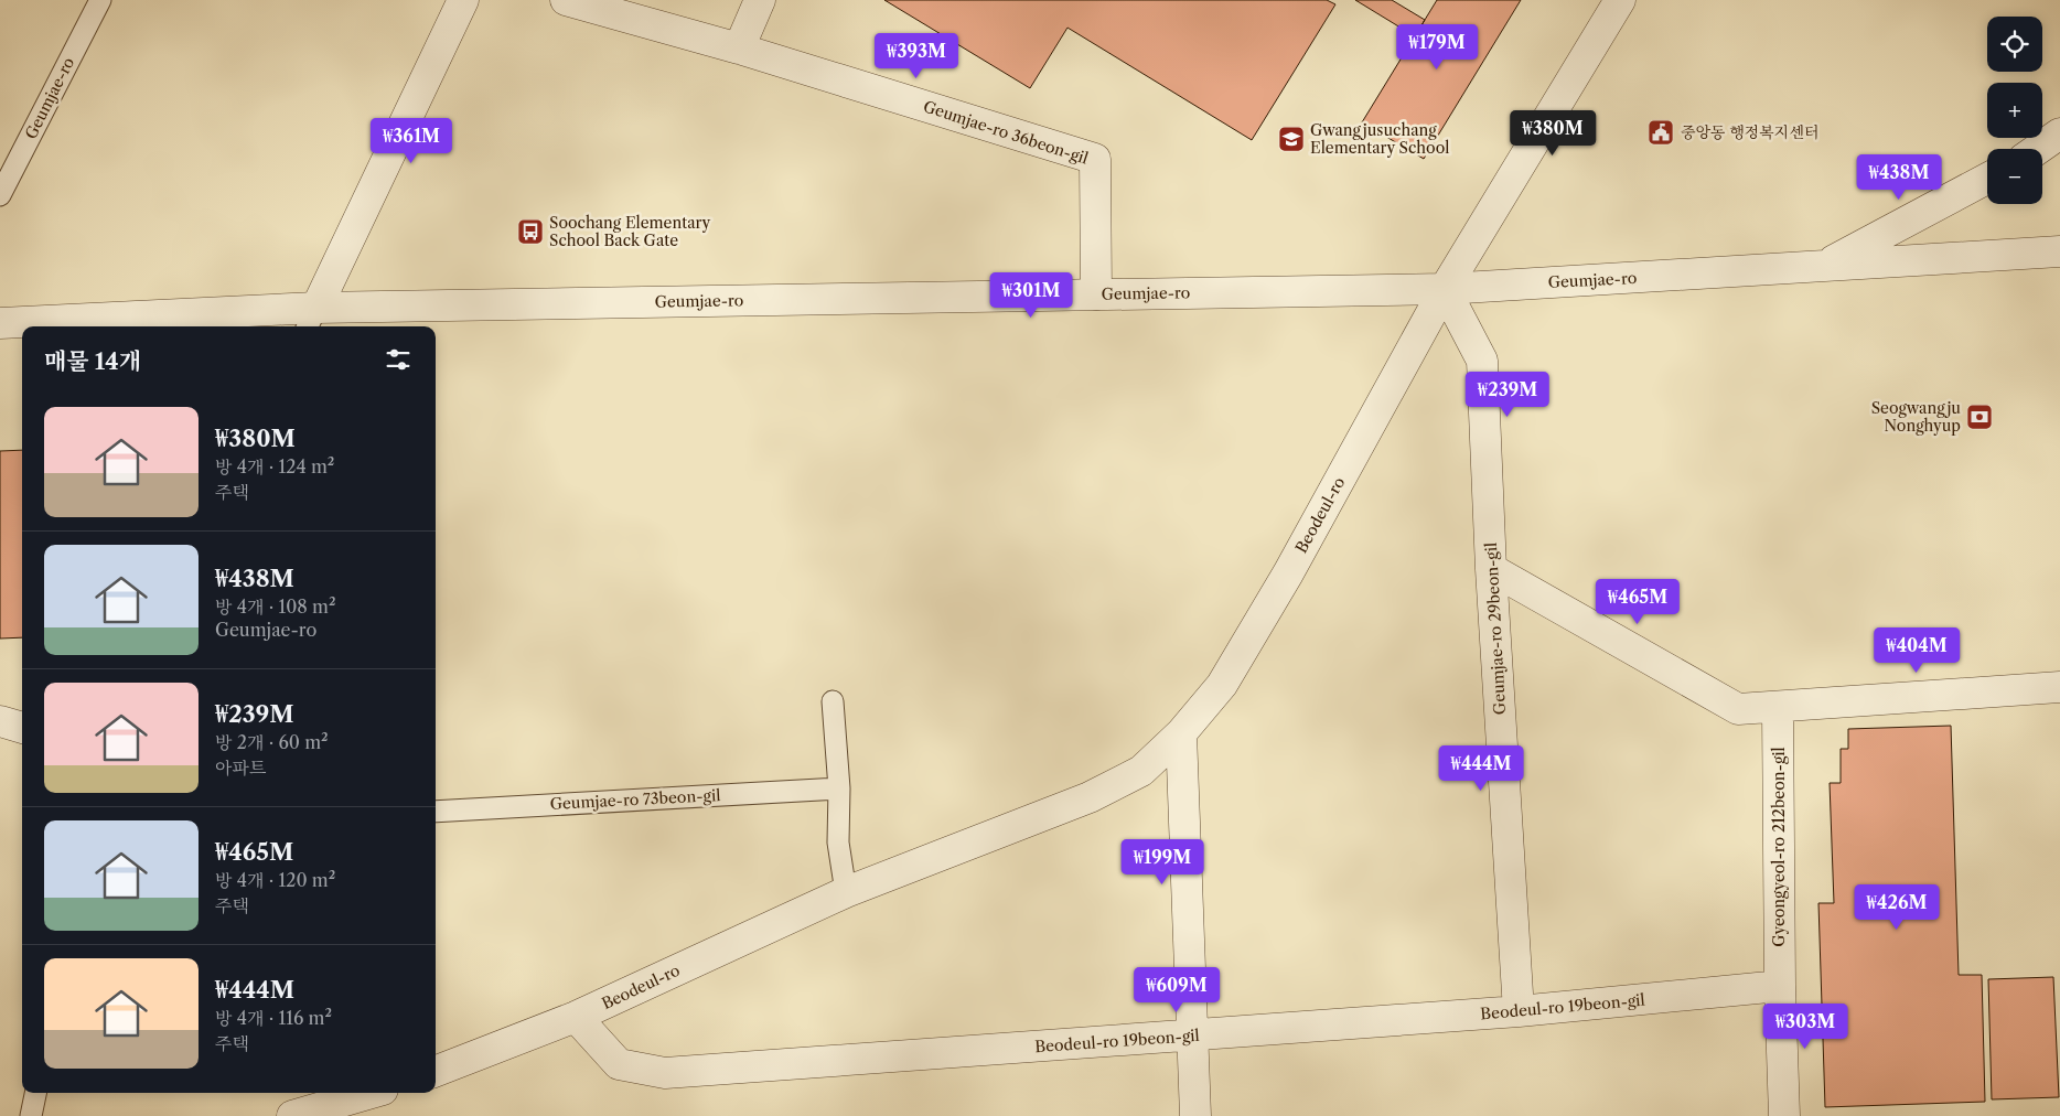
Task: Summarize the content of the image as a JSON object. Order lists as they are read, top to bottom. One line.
{"streets":{"street":["Geumjae-ro","Geumjae-ro 36beon-gil","Beodeul-ro","Geumjae-ro 29beon-gil","Gyeongyeol-ro 212beon-gil","Beodeul-ro 19beon-gil"],"lane":["Geumjae-ro 73beon-gil"]},"crossings":[["Geumjae-ro","Geumjae-ro 36beon-gil"],["Geumjae-ro","Beodeul-ro"],["Geumjae-ro","Geumjae-ro 29beon-gil"],["Beodeul-ro","Geumjae-ro 29beon-gil"],["Beodeul-ro","Beodeul-ro 19beon-gil"],["Geumjae-ro 29beon-gil","Beodeul-ro 19beon-gil"],["Gyeongyeol-ro 212beon-gil","Beodeul-ro 19beon-gil"]],"places":{"public building":["중앙동 행정복지센터"],"school or university":["Gwangjusuchang Elementary School"],"bus stop":["Soochang Elementary School Back Gate"],"bank":["Seogwangju Nonghyup"]},"page":{"map_buttons":["+","−"],"price":["₩179M","₩393M","₩380M","₩361M","₩438M","₩301M","₩239M","₩465M","₩404M","₩444M","₩199M","₩426M","₩609M","₩303M"],"heading":"매물 14개","list":[{"name":"₩380M","note":"방 4개 · 124 m² · 주택"},{"name":"₩438M","note":"방 4개 · 108 m² · Geumjae-ro"},{"name":"₩239M","note":"방 2개 · 60 m² · 아파트"},{"name":"₩465M","note":"방 4개 · 120 m² · 주택"},{"name":"₩444M","note":"방 4개 · 116 m² · 주택"}]}}
